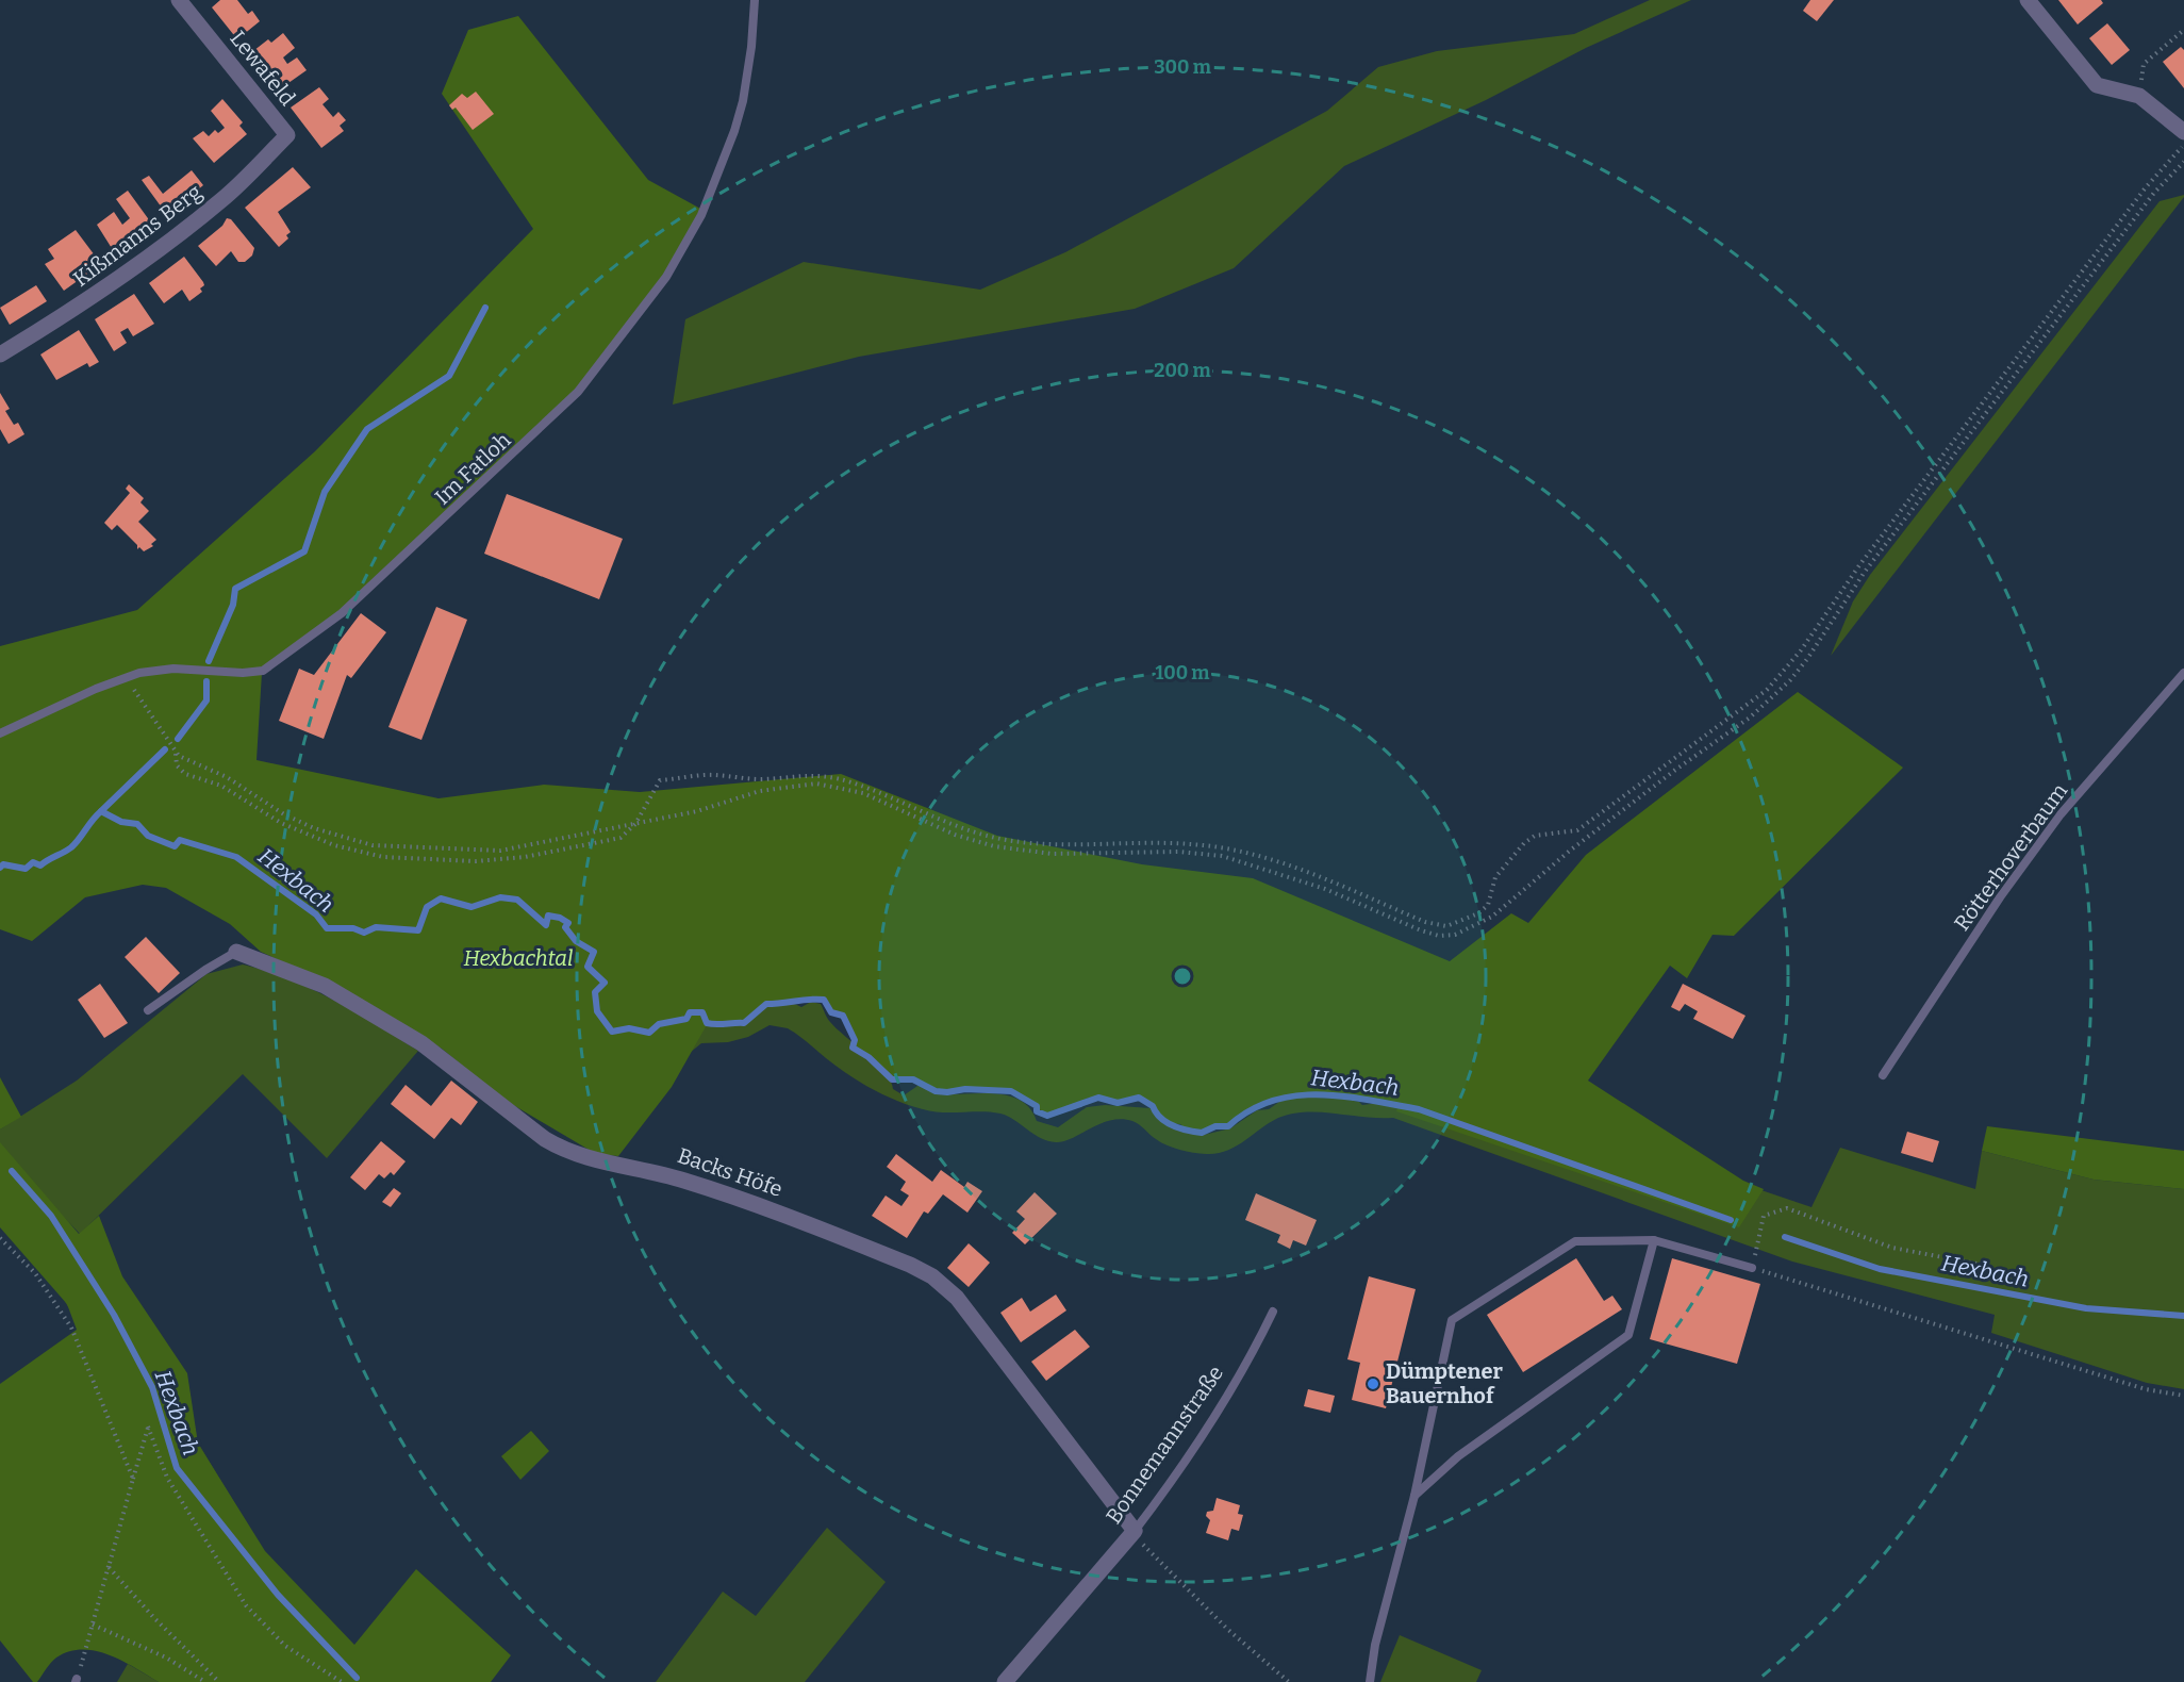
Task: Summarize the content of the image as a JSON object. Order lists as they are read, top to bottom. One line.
{"streets":{"street":["Lewafeld","Kißmanns Berg","Backs Höfe","Bonnemannstraße"],"lane":["Im Fatloh","Rötterhoverbaum"]},"crossings":[["Lewafeld","Kißmanns Berg"],["Backs Höfe","Bonnemannstraße"]],"water":["Hexbach"],"parks":["Hexbachtal"],"places":["Dümptener Bauernhof"],"rings":["300 m","200 m","100 m"]}
